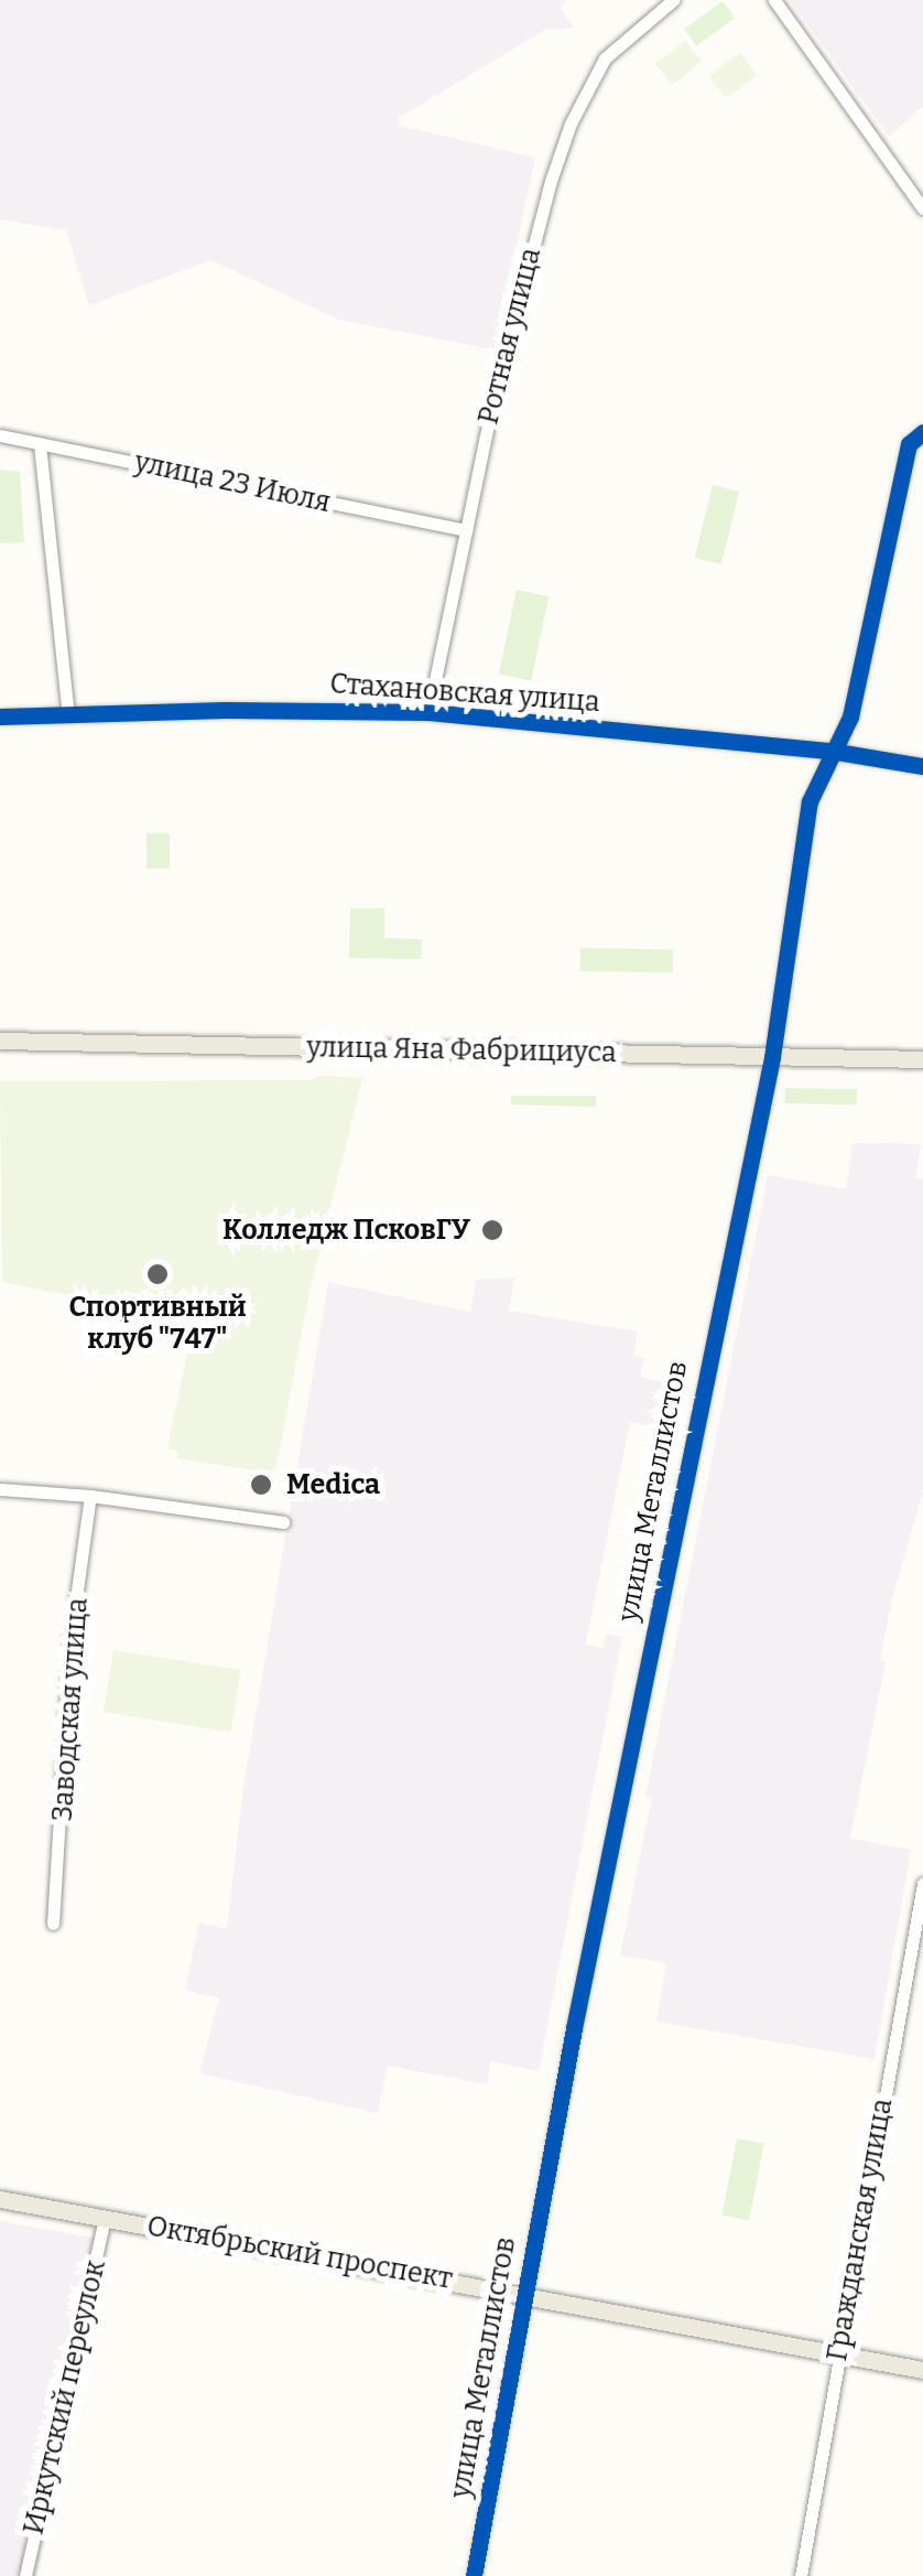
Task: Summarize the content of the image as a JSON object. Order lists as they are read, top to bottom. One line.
{"streets":{"main road":["улица Яна Фабрициуса","Октябрьский проспект"],"street":["Ротная улица","улица 23 Июля","Стахановская улица","улица Металлистов","Заводская улица","Гражданская улица","Иркутский переулок"]},"crossings":[["Ротная улица","улица 23 Июля"],["Ротная улица","Стахановская улица"],["Стахановская улица","улица Металлистов"],["улица Яна Фабрициуса","улица Металлистов"],["улица Металлистов","Октябрьский проспект"],["Гражданская улица","Октябрьский проспект"],["Октябрьский проспект","Иркутский переулок"]],"places":["Колледж ПсковГУ","Спортивный клуб \"747\"","Medica"]}
